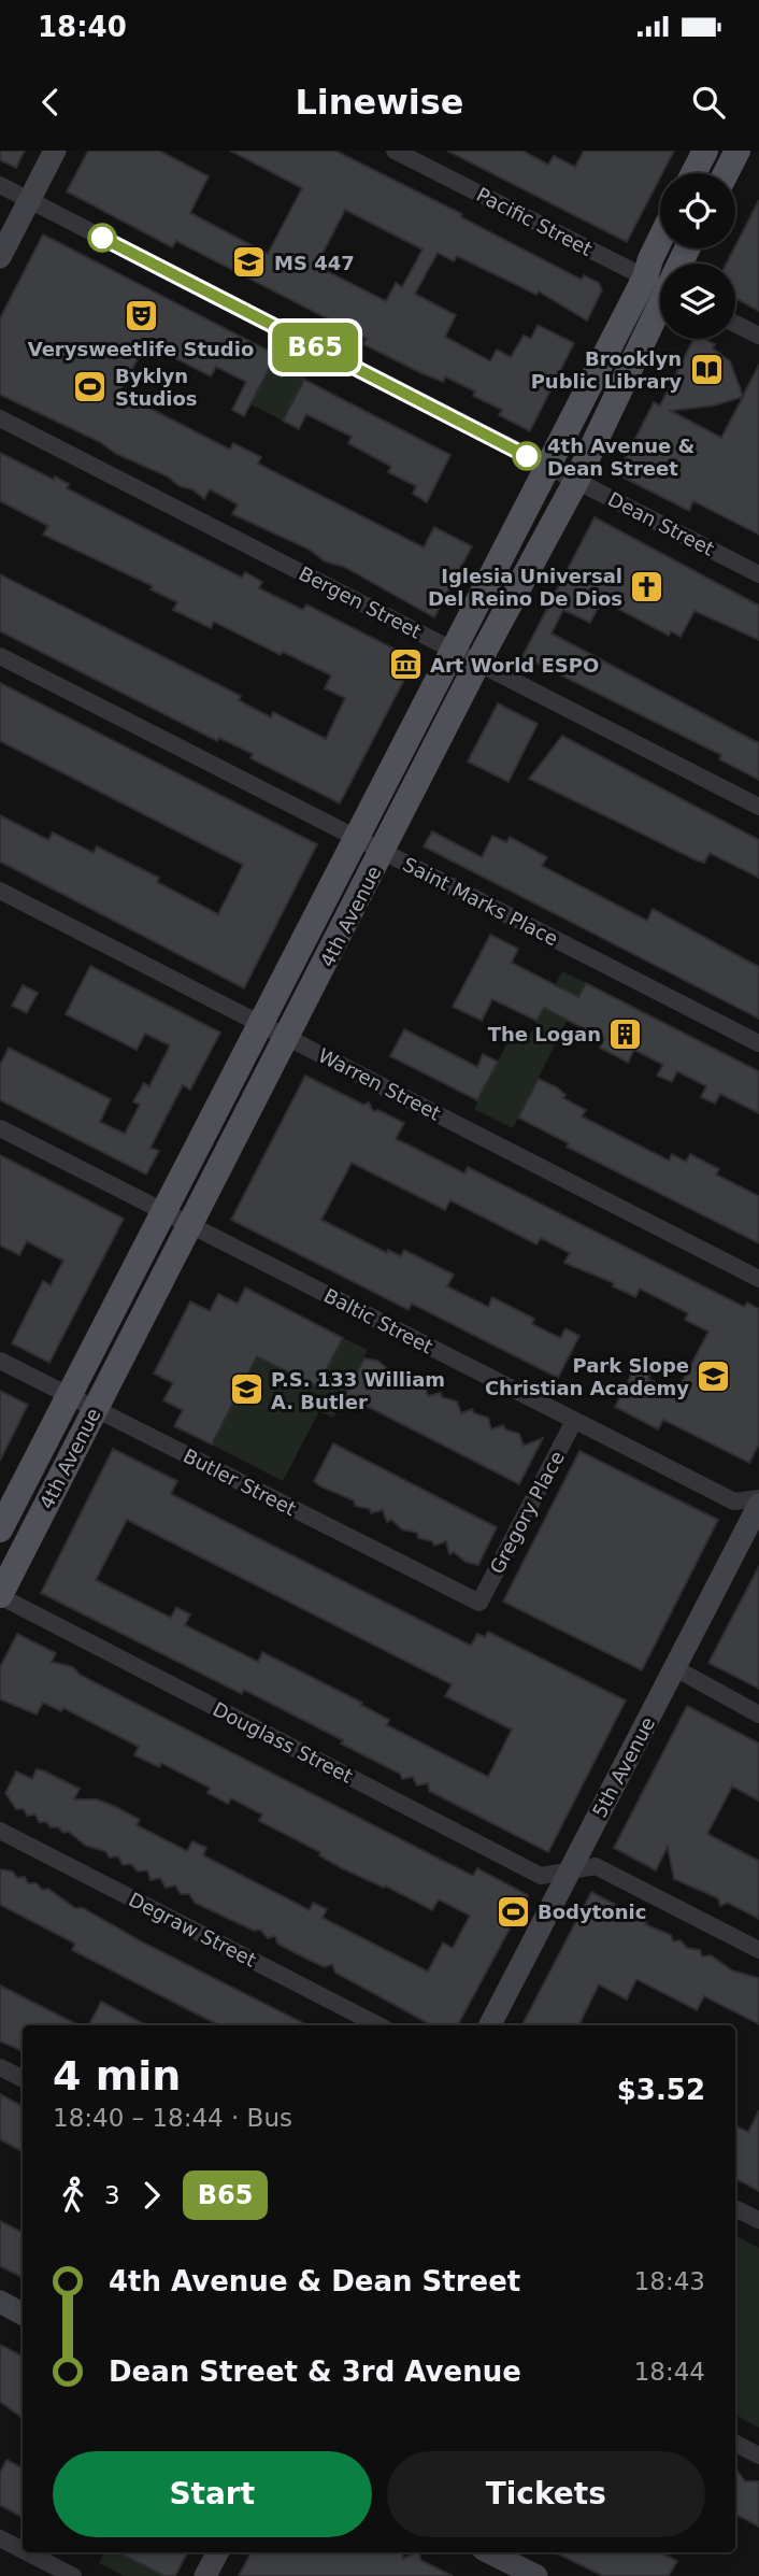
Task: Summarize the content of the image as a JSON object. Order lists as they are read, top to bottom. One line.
{"streets":{"main road":["4th Avenue"],"street":["Pacific Street","Dean Street","Bergen Street","Saint Marks Place","Warren Street","Baltic Street","Butler Street","Gregory Place","Douglass Street","5th Avenue","Degraw Street"]},"crossings":[["Dean Street","4th Avenue"],["Bergen Street","4th Avenue"],["Saint Marks Place","4th Avenue"],["4th Avenue","Warren Street"],["4th Avenue","Baltic Street"],["4th Avenue","Butler Street"],["4th Avenue","Douglass Street"],["Baltic Street","Gregory Place"],["Butler Street","Gregory Place"],["Douglass Street","5th Avenue"]],"places":{"school or university":["MS 447","Park Slope Christian Academy","P.S. 133 William A. Butler"],"theatre":["Verysweetlife Studio"],"library":["Brooklyn Public Library"],"sports":["Byklyn Studios","Bodytonic"],"other":["4th Avenue & Dean Street"],"church":["Iglesia Universal Del Reino De Dios"],"museum":["Art World ESPO"],"building":["The Logan"]},"lines":["bus line B65"],"page":{"status":"18:40","header":"Linewise","on_map":"B65","heading":["4 min","18:40 – 18:44 · Bus","$3.52"],"legs":["3","B65"],"list":[{"name":"4th Avenue & Dean Street","value":"18:43"},{"name":"Dean Street & 3rd Avenue","value":"18:44"}],"buttons":["Start","Tickets"]}}
